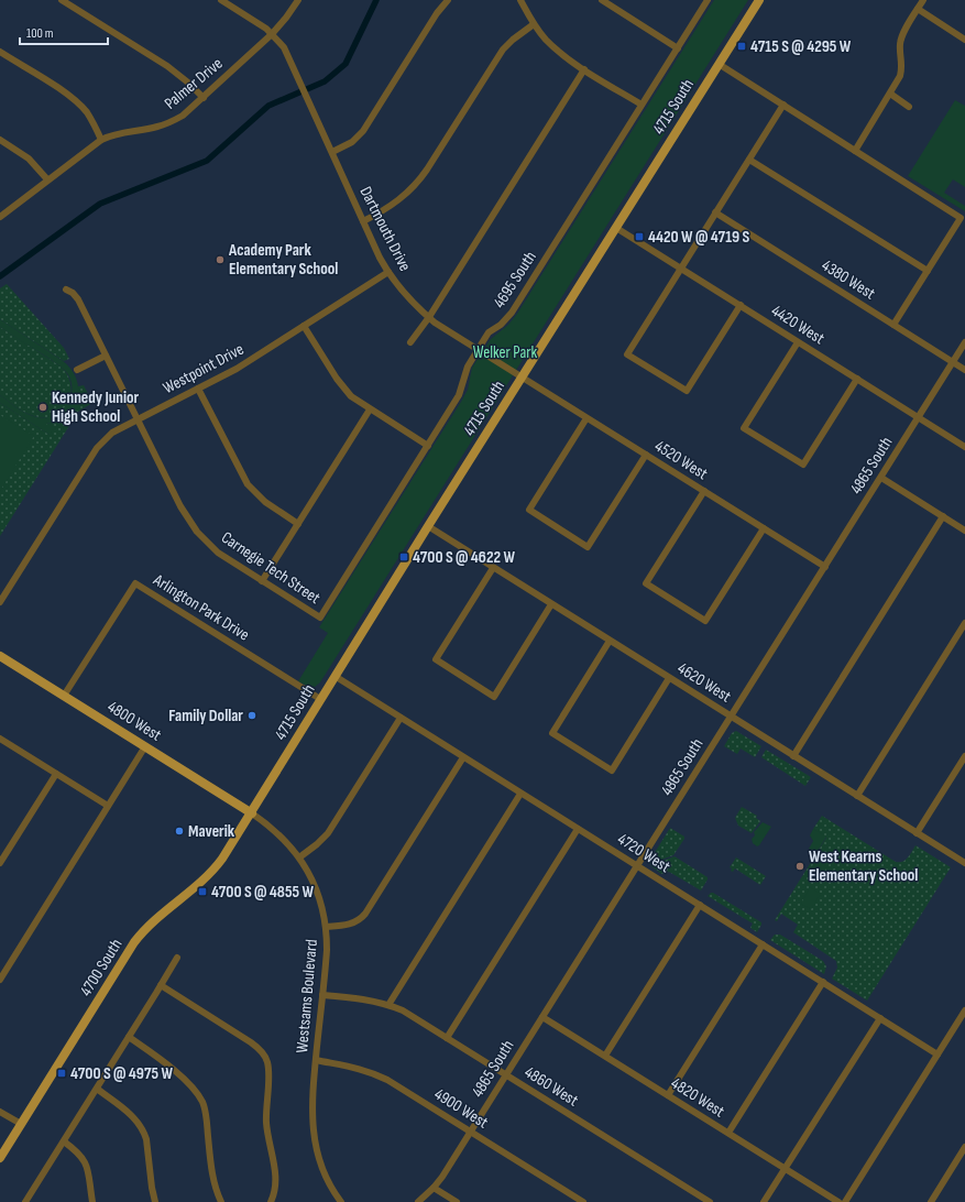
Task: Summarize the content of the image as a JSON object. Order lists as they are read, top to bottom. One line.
{"streets":{"main road":["4715 South","4800 West","4700 South"],"street":["Palmer Drive","Dartmouth Drive","4695 South","4380 West","4420 West","Westpoint Drive","4520 West","4865 South","Carnegie Tech Street","Arlington Park Drive","4620 West","4720 West","Westsams Boulevard","4860 West","4820 West","4900 West"]},"crossings":[["Palmer Drive","Dartmouth Drive"],["4715 South","Dartmouth Drive"],["4715 South","4420 West"],["4715 South","4520 West"],["4715 South","Arlington Park Drive"],["4715 South","4620 West"],["4715 South","4800 West"],["4715 South","4720 West"],["4715 South","4700 South"],["4715 South","Westsams Boulevard"],["Dartmouth Drive","4695 South"],["Dartmouth Drive","Westpoint Drive"],["Dartmouth Drive","4520 West"],["4695 South","Carnegie Tech Street"],["4380 West","4865 South"],["4420 West","4865 South"],["Westpoint Drive","Carnegie Tech Street"],["4520 West","4865 South"],["4865 South","4620 West"],["4865 South","4720 West"],["4865 South","4860 West"],["4865 South","4820 West"],["4865 South","4900 West"],["Arlington Park Drive","4800 West"],["4800 West","4700 South"],["4800 West","Westsams Boulevard"],["4700 South","Westsams Boulevard"],["Westsams Boulevard","4860 West"],["Westsams Boulevard","4900 West"]],"parks":["Welker Park"],"places":{"transit":["4715 S @ 4295 W","4420 W @ 4719 S","4700 S @ 4622 W","4700 S @ 4855 W","4700 S @ 4975 W"],"other":["Academy Park Elementary School","Kennedy Junior High School","Family Dollar","Maverik","West Kearns Elementary School"]},"scale_bar":"100 m"}
